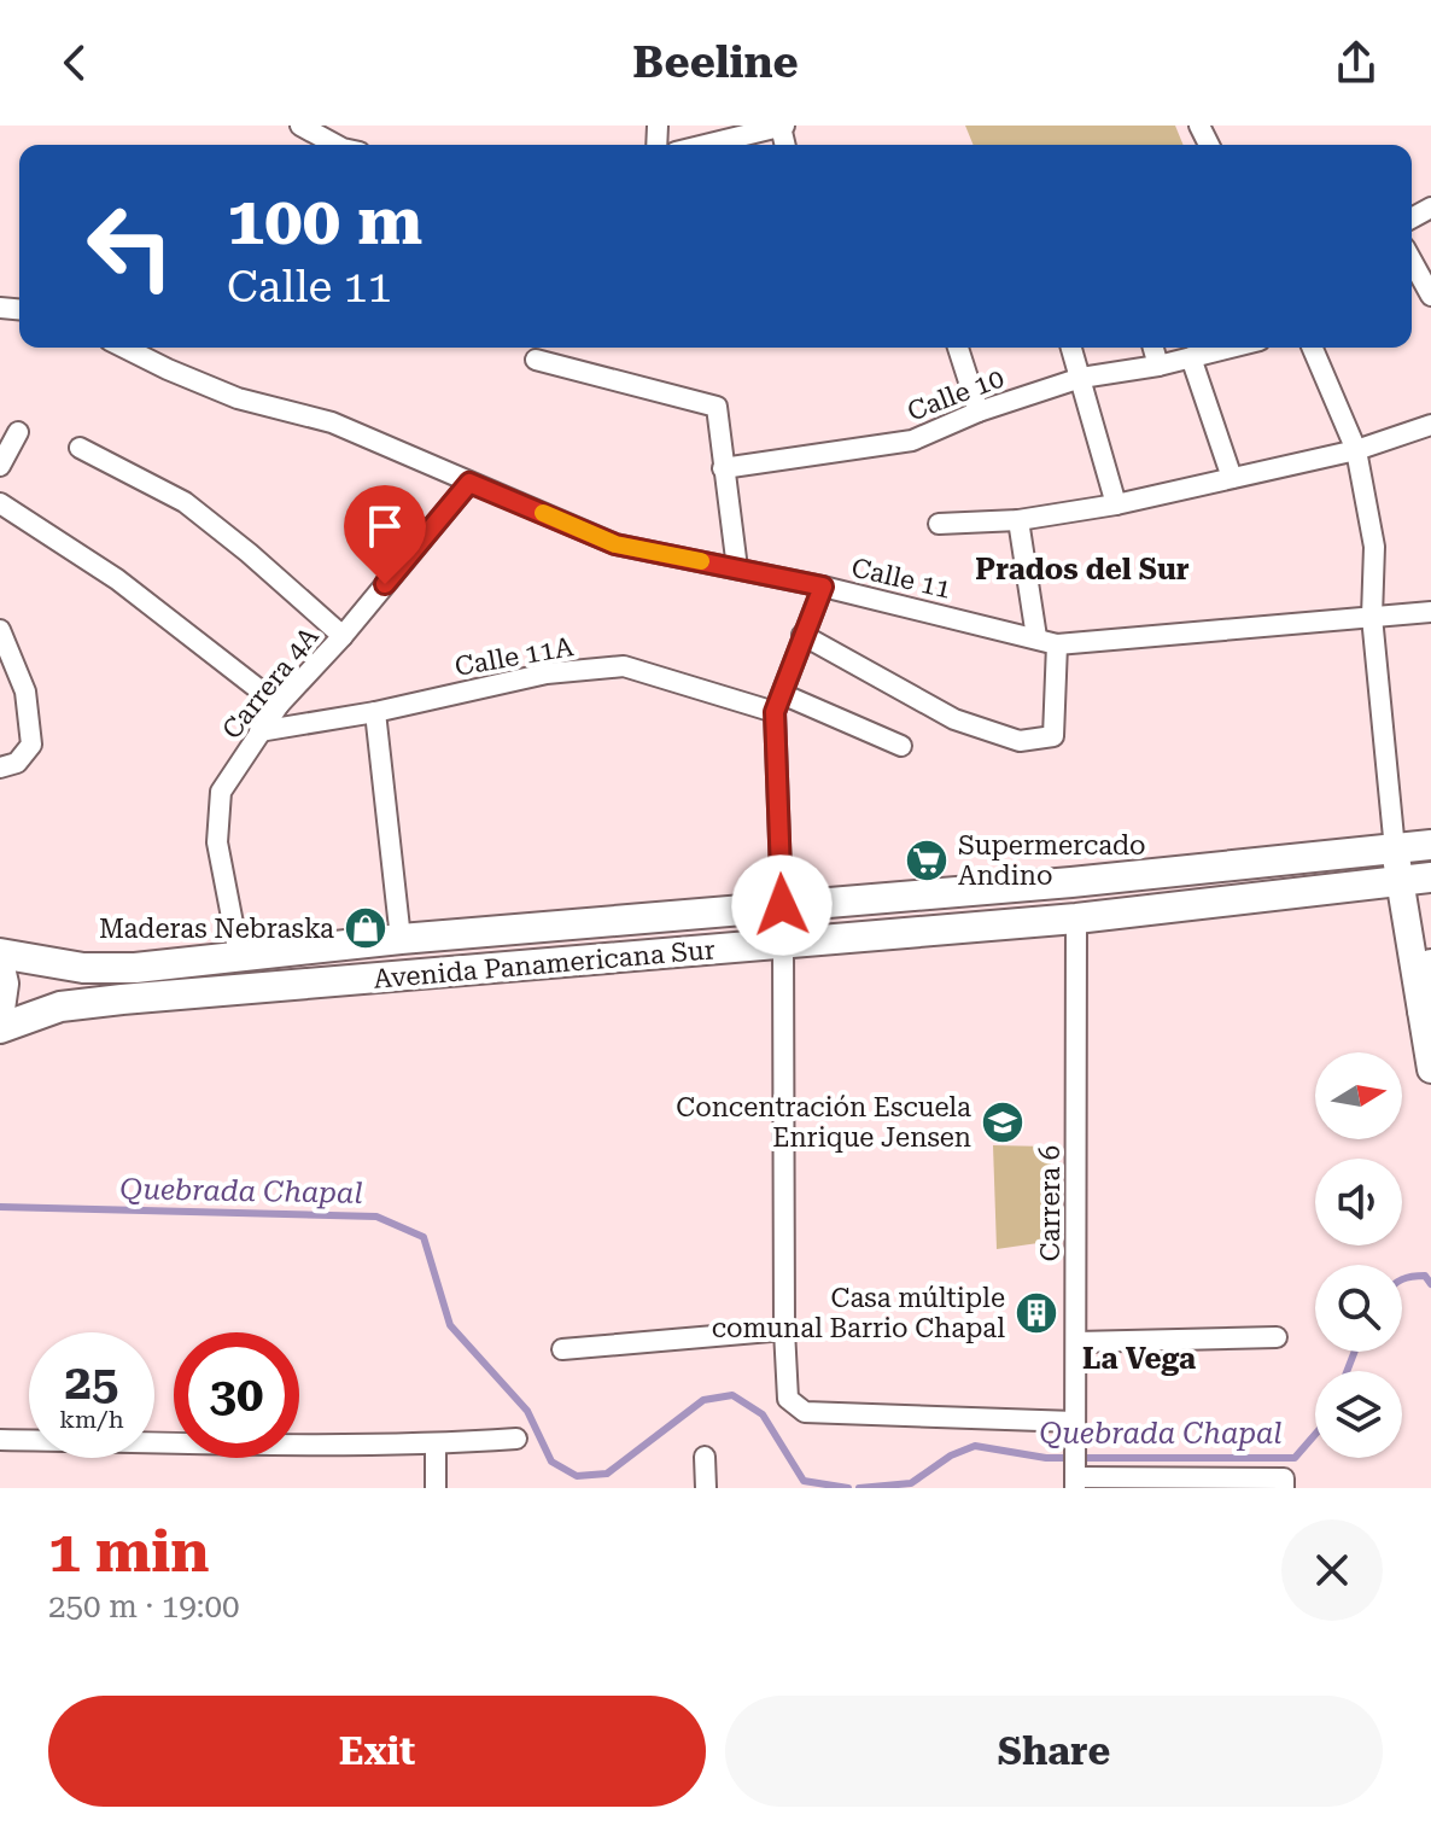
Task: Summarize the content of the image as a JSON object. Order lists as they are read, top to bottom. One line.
{"streets":{"main road":["Avenida Panamericana Sur"],"street":["Calle 10","Calle 11","Calle 11A","Carrera 4A","Carrera 6"]},"crossings":[["Calle 11","Carrera 4A"],["Calle 11A","Carrera 4A"],["Carrera 4A","Avenida Panamericana Sur"],["Avenida Panamericana Sur","Carrera 6"]],"districts":["Prados del Sur","La Vega"],"water":["Quebrada Chapal"],"places":{"supermarket":["Supermercado Andino"],"shop":["Maderas Nebraska"],"school or university":["Concentración Escuela Enrique Jensen"],"building":["Casa múltiple comunal Barrio Chapal"]},"north":"right","page":{"header":"Beeline","turn":["100 m","Calle 11"],"speed":"25 km/h","limit":"30","heading":["1 min","250 m · 19:00"],"buttons":["Exit","Share"]}}
